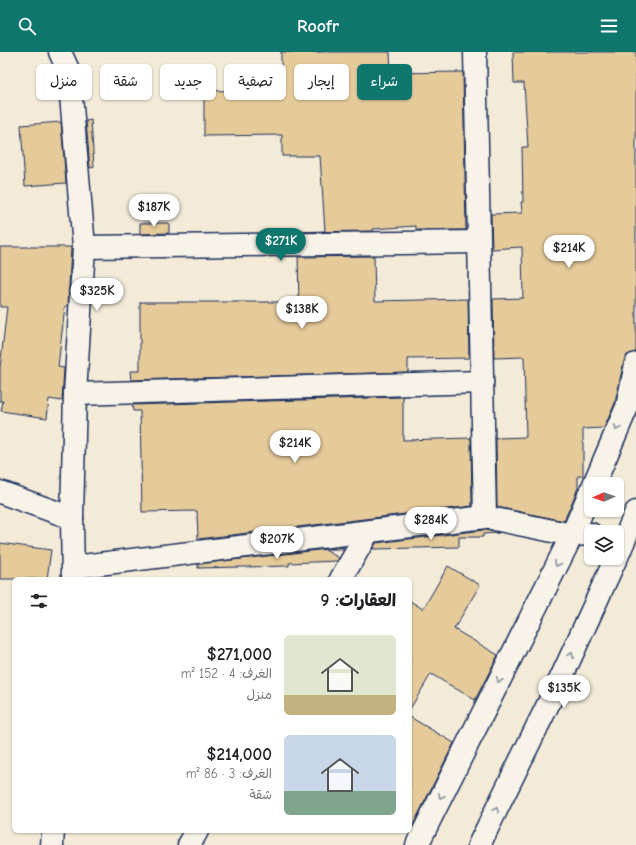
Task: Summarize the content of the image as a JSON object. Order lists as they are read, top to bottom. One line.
{"north":"left","page":{"header":"Roofr","chip":["شراء","إيجار","تصفية","جديد","شقة","منزل"],"price":["$187K","$271K","$214K","$325K","$138K","$214K","$284K","$207K","$135K"],"heading":"العقارات: 9","list":[{"name":"$271,000","note":"الغرف: 4 · 152 m² · منزل"},{"name":"$214,000","note":"الغرف: 3 · 86 m² · شقة"}]}}
